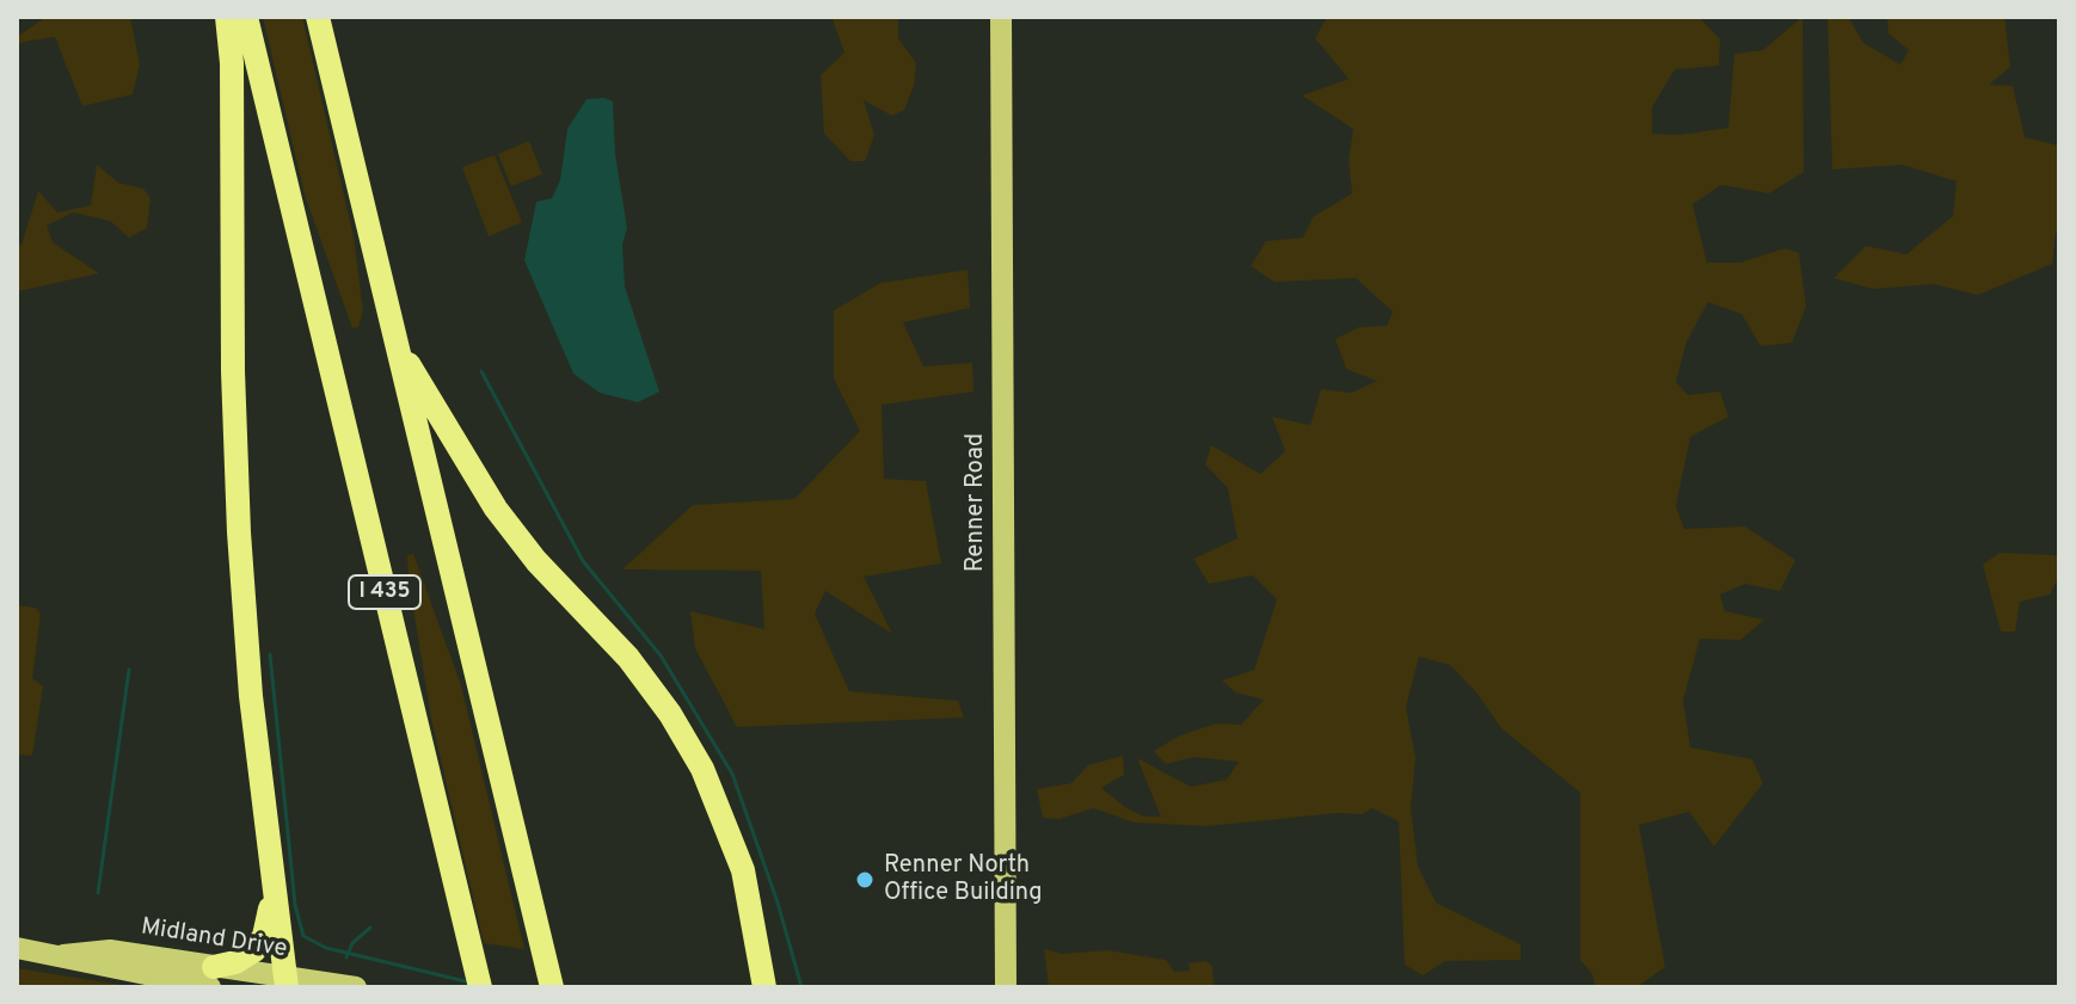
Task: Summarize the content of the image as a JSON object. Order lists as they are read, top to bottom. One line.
{"streets":{"highway":["I 435"],"main road":["Renner Road","Midland Drive"]},"places":["Renner North Office Building"]}
